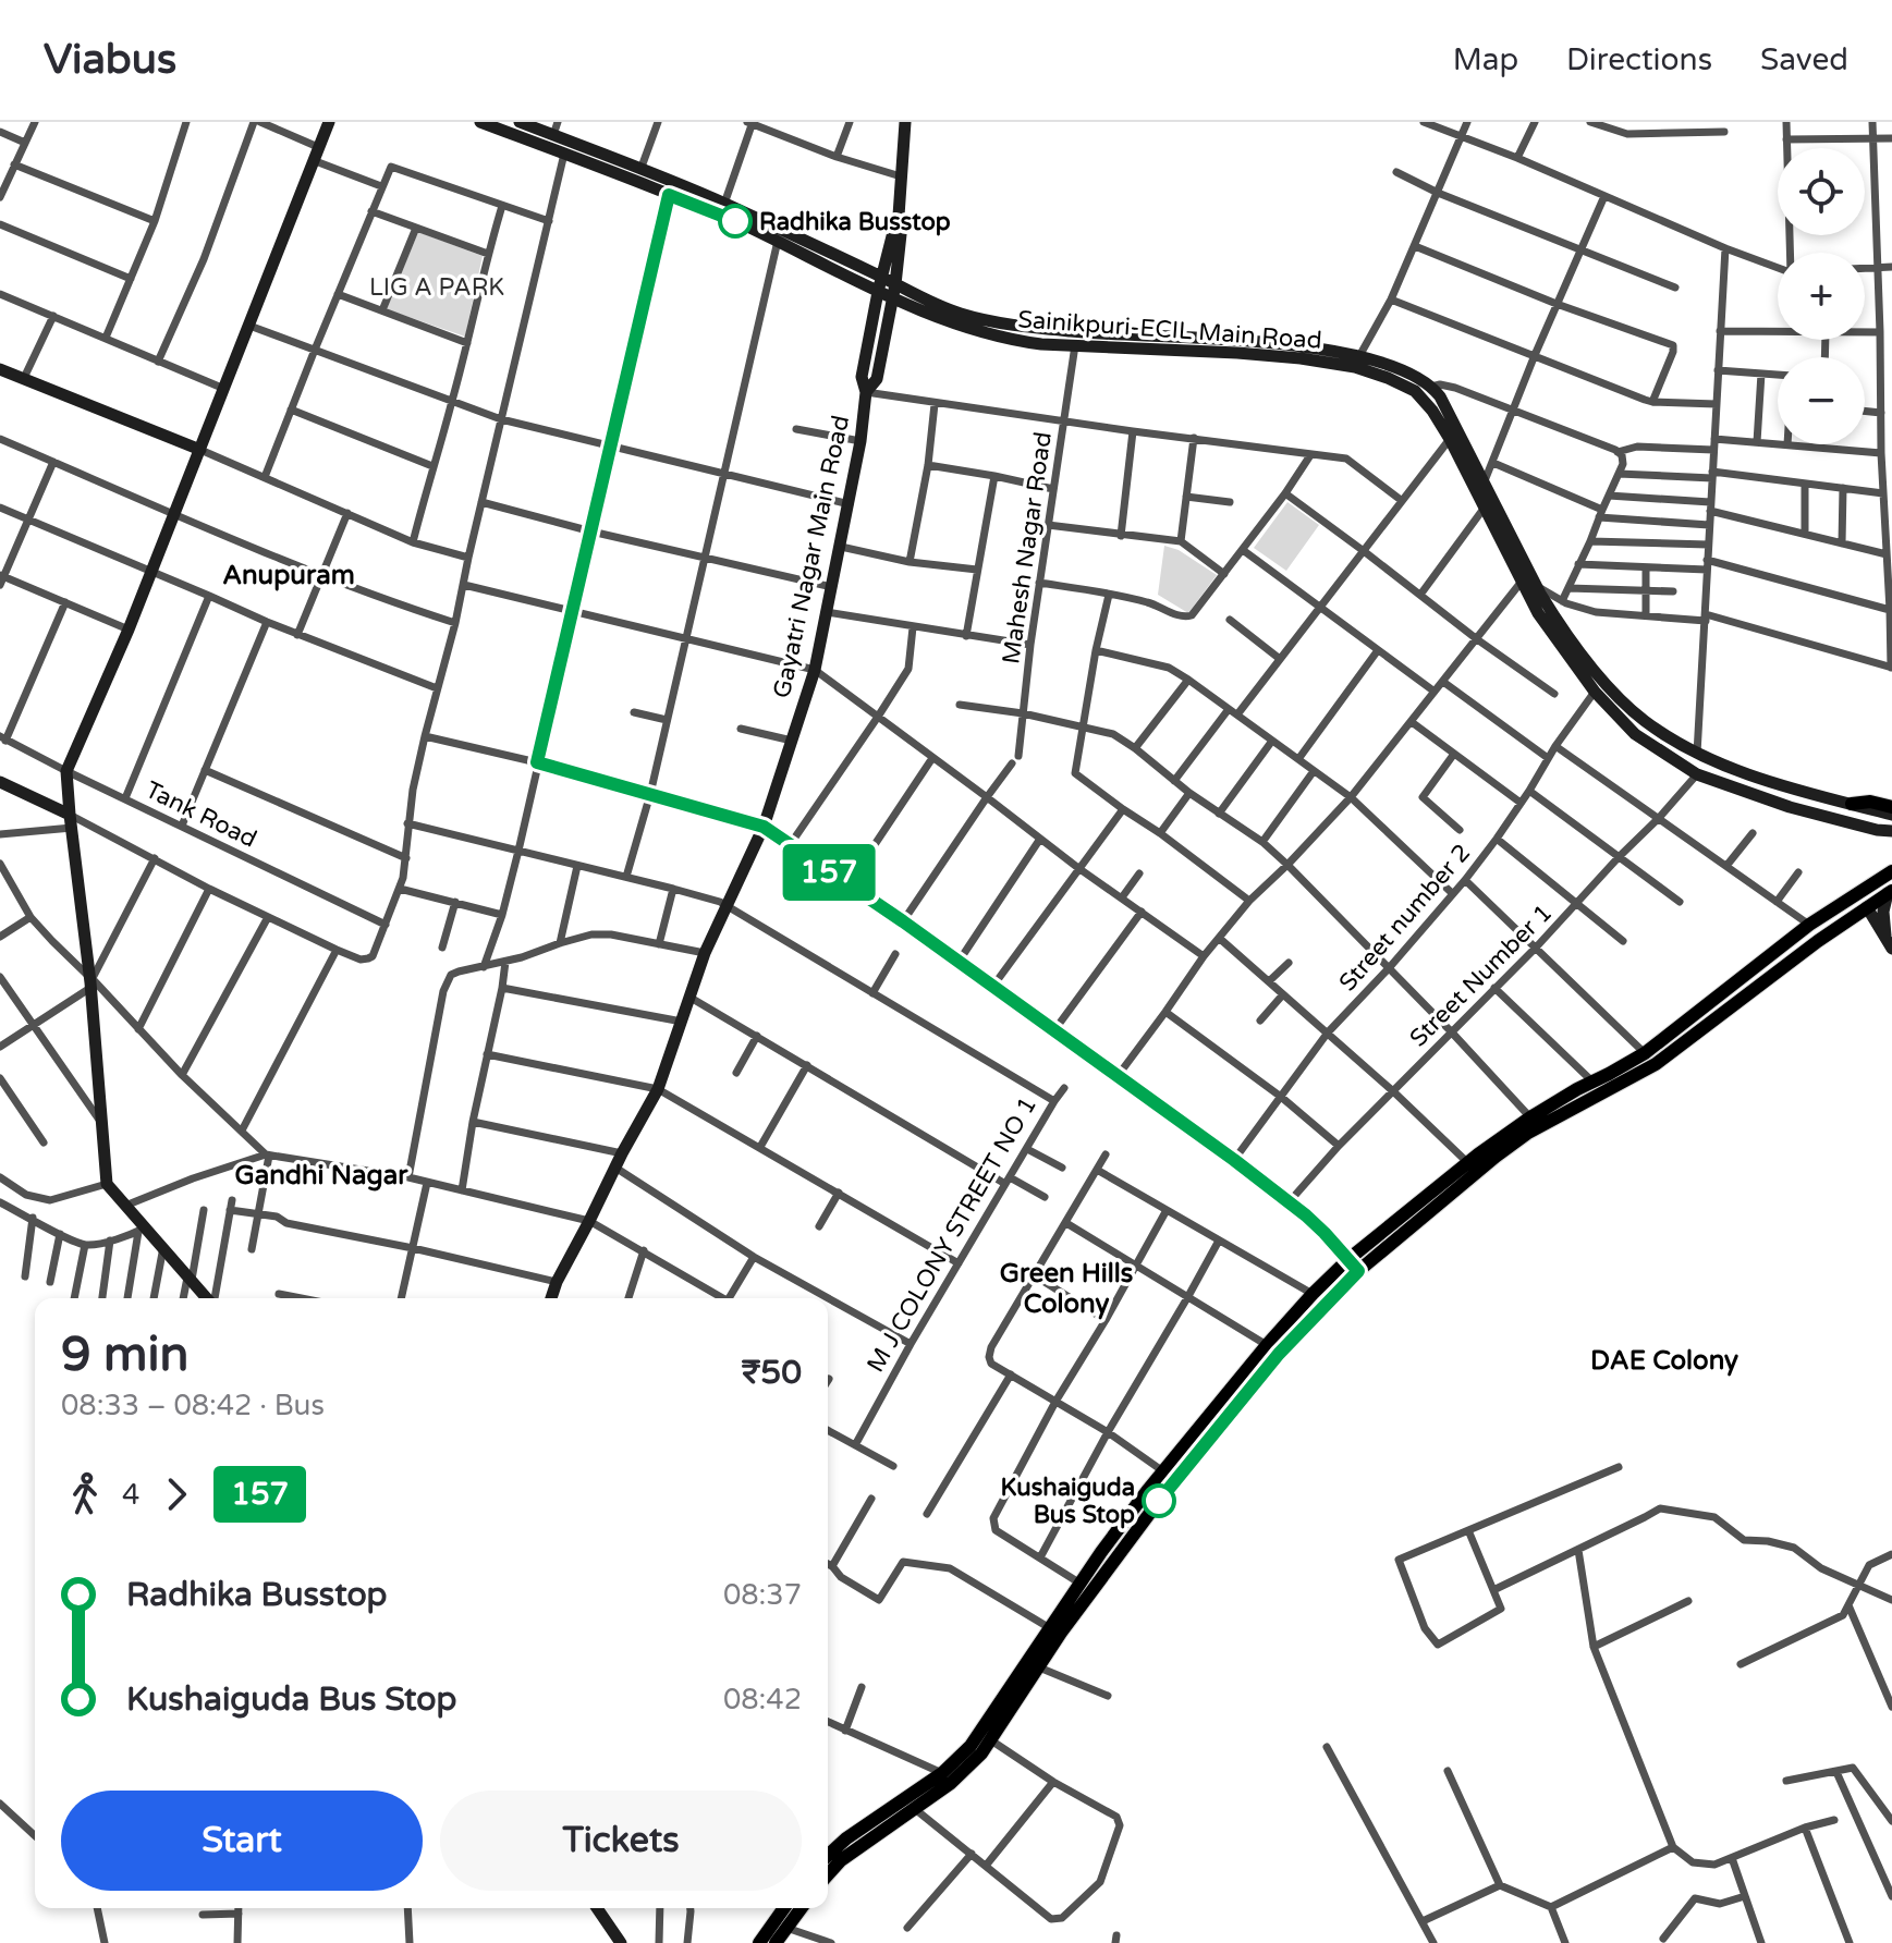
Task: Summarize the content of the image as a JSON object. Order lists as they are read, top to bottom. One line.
{"streets":{"street":["Sainikpuri-ECIL Main Road","Mahesh Nagar Road","Gayatri Nagar Main Road","Tank Road","Street number 2","Street Number 1","M J COLONY STREET NO 1"]},"crossings":[["Sainikpuri-ECIL Main Road","Mahesh Nagar Road"],["Sainikpuri-ECIL Main Road","Gayatri Nagar Main Road"],["Sainikpuri-ECIL Main Road","Street number 2"],["Sainikpuri-ECIL Main Road","Street Number 1"],["Gayatri Nagar Main Road","M J COLONY STREET NO 1"]],"districts":["Anupuram","Gandhi Nagar","Green Hills Colony","DAE Colony"],"parks":["LIG A PARK"],"places":["Radhika Busstop","Kushaiguda Bus Stop"],"lines":["bus line 157"],"page":{"header":"Viabus","nav":["Map","Directions","Saved"],"on_map":"157","map_buttons":["+","−"],"heading":["9 min","08:33 – 08:42 · Bus","₹50"],"legs":["4","157"],"list":[{"name":"Radhika Busstop","value":"08:37"},{"name":"Kushaiguda Bus Stop","value":"08:42"}],"buttons":["Start","Tickets"]}}
